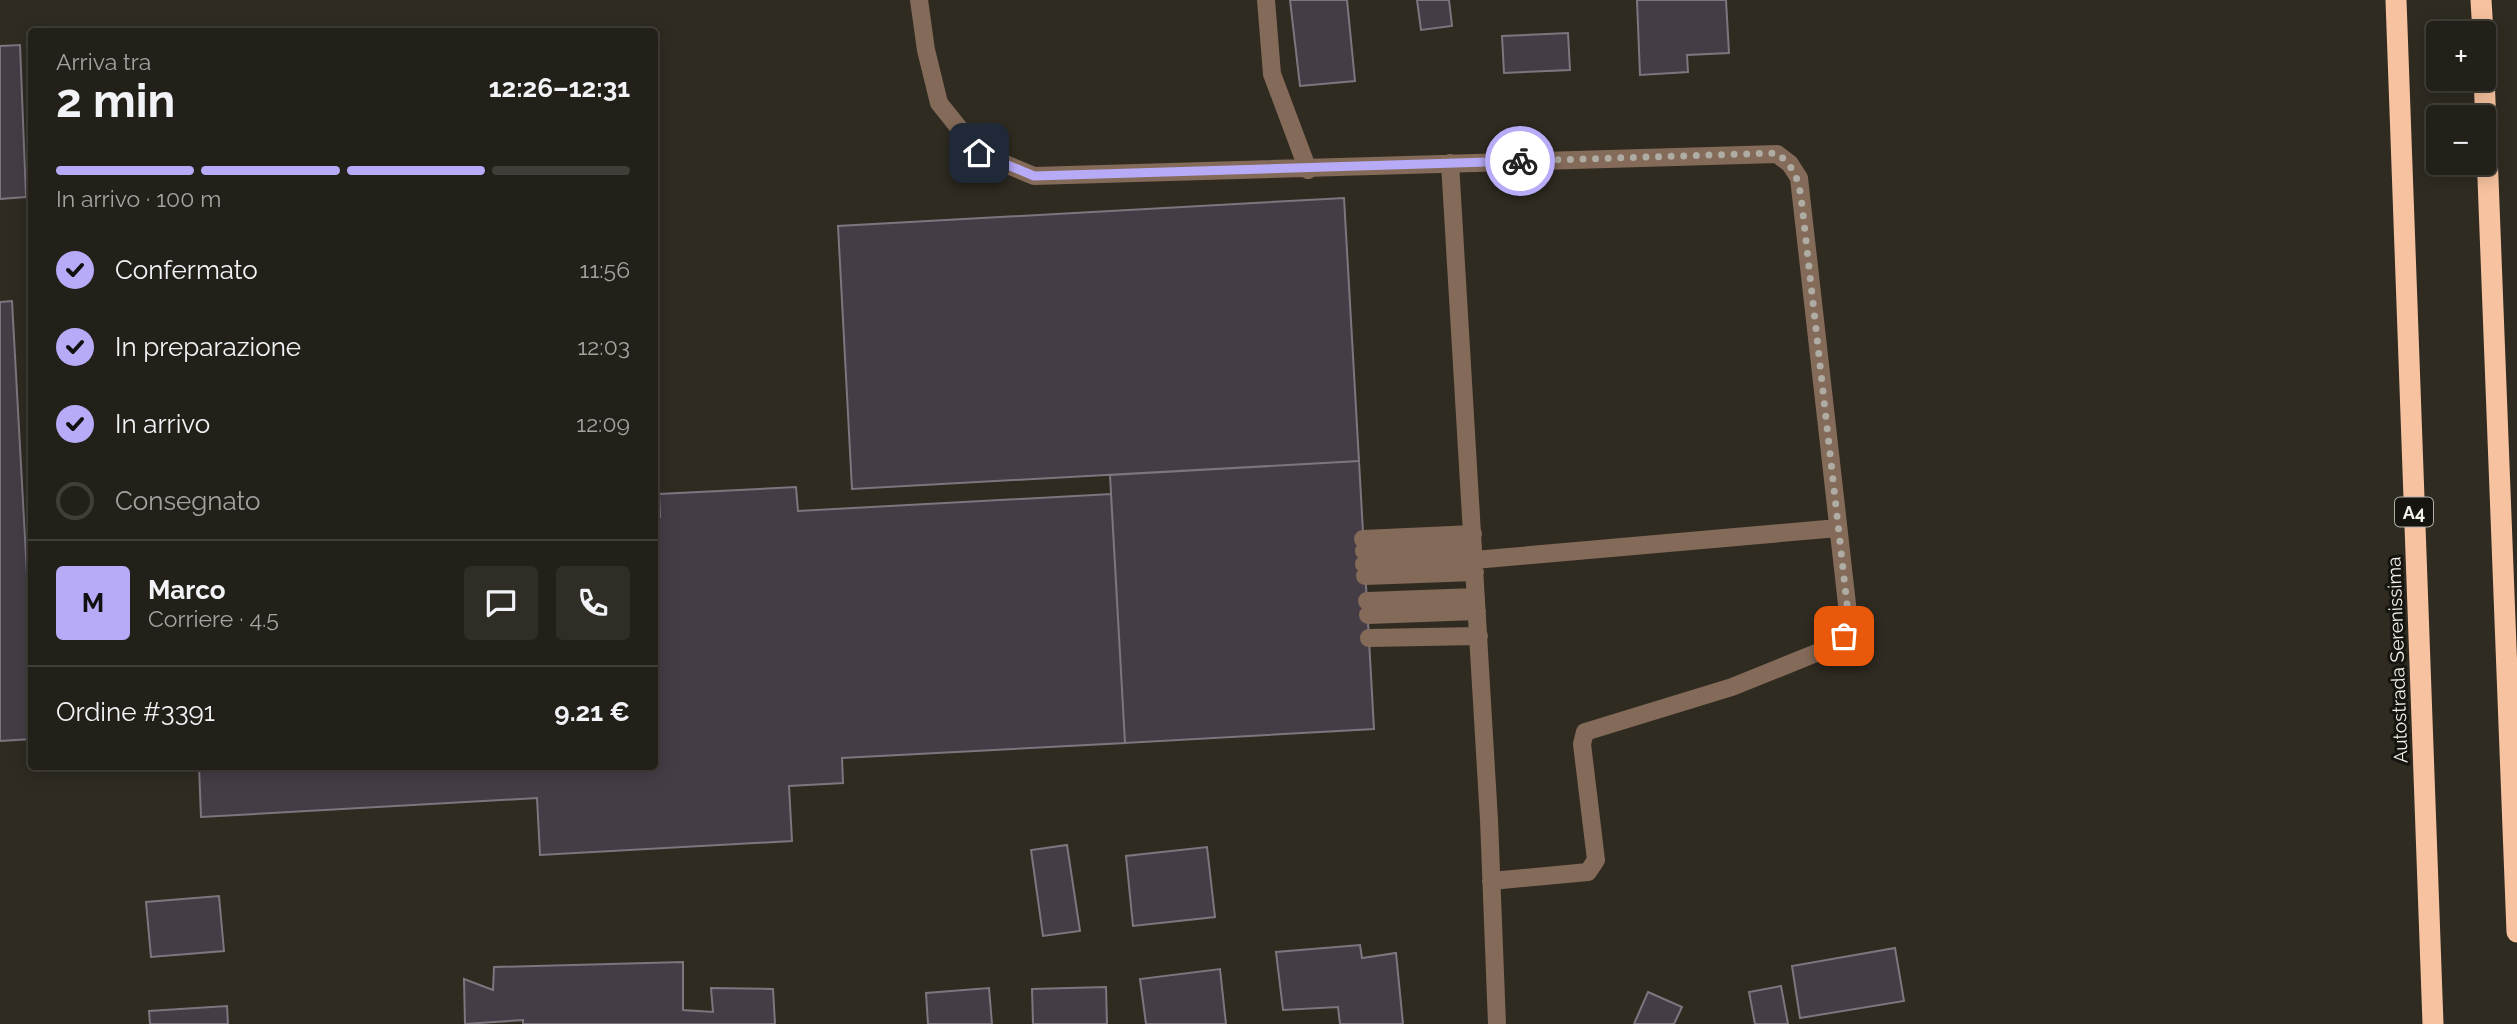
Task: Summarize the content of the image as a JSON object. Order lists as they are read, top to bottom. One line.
{"streets":{"highway":["A4","Autostrada Serenissima"]},"page":{"map_buttons":["+","−"],"heading":["2 min","Arriva tra","12:26–12:31"],"panel":["Marco","Corriere · 4.5","Ordine #3391","9.21 €"],"bar":"In arrivo · 100 m","list":[["Confermato","11:56"],["In preparazione","12:03"],["In arrivo","12:09"],"Consegnato"],"round":"M"}}
